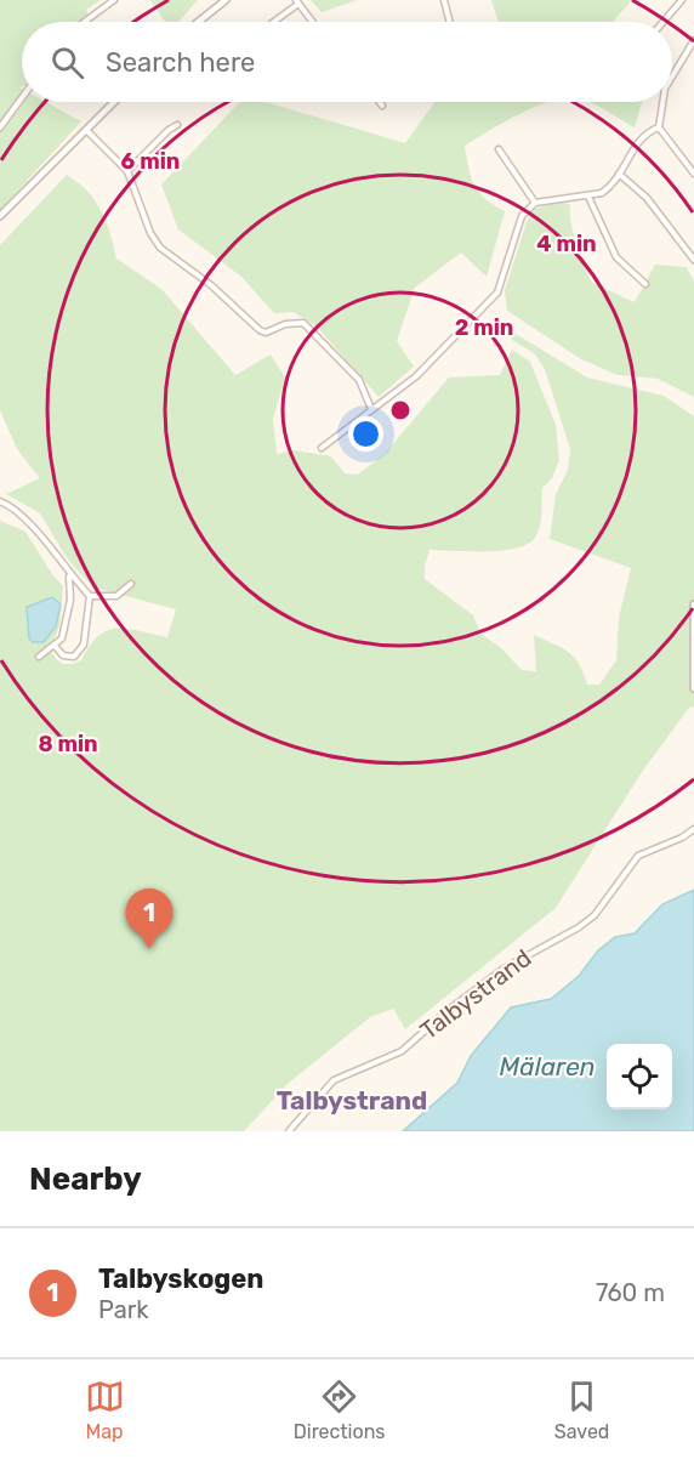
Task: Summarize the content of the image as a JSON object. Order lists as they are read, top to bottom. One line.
{"streets":{"street":["Talbystrand"]},"districts":["Talbystrand"],"water":["Mälaren"],"page":{"search":"Search here","pins":"1","heading":"Nearby","list":[{"mark":"1","name":"Talbyskogen","note":"Park","value":"760 m"}],"nav":["Map","Directions","Saved"]},"rings":["6 min","4 min","2 min","8 min"]}
